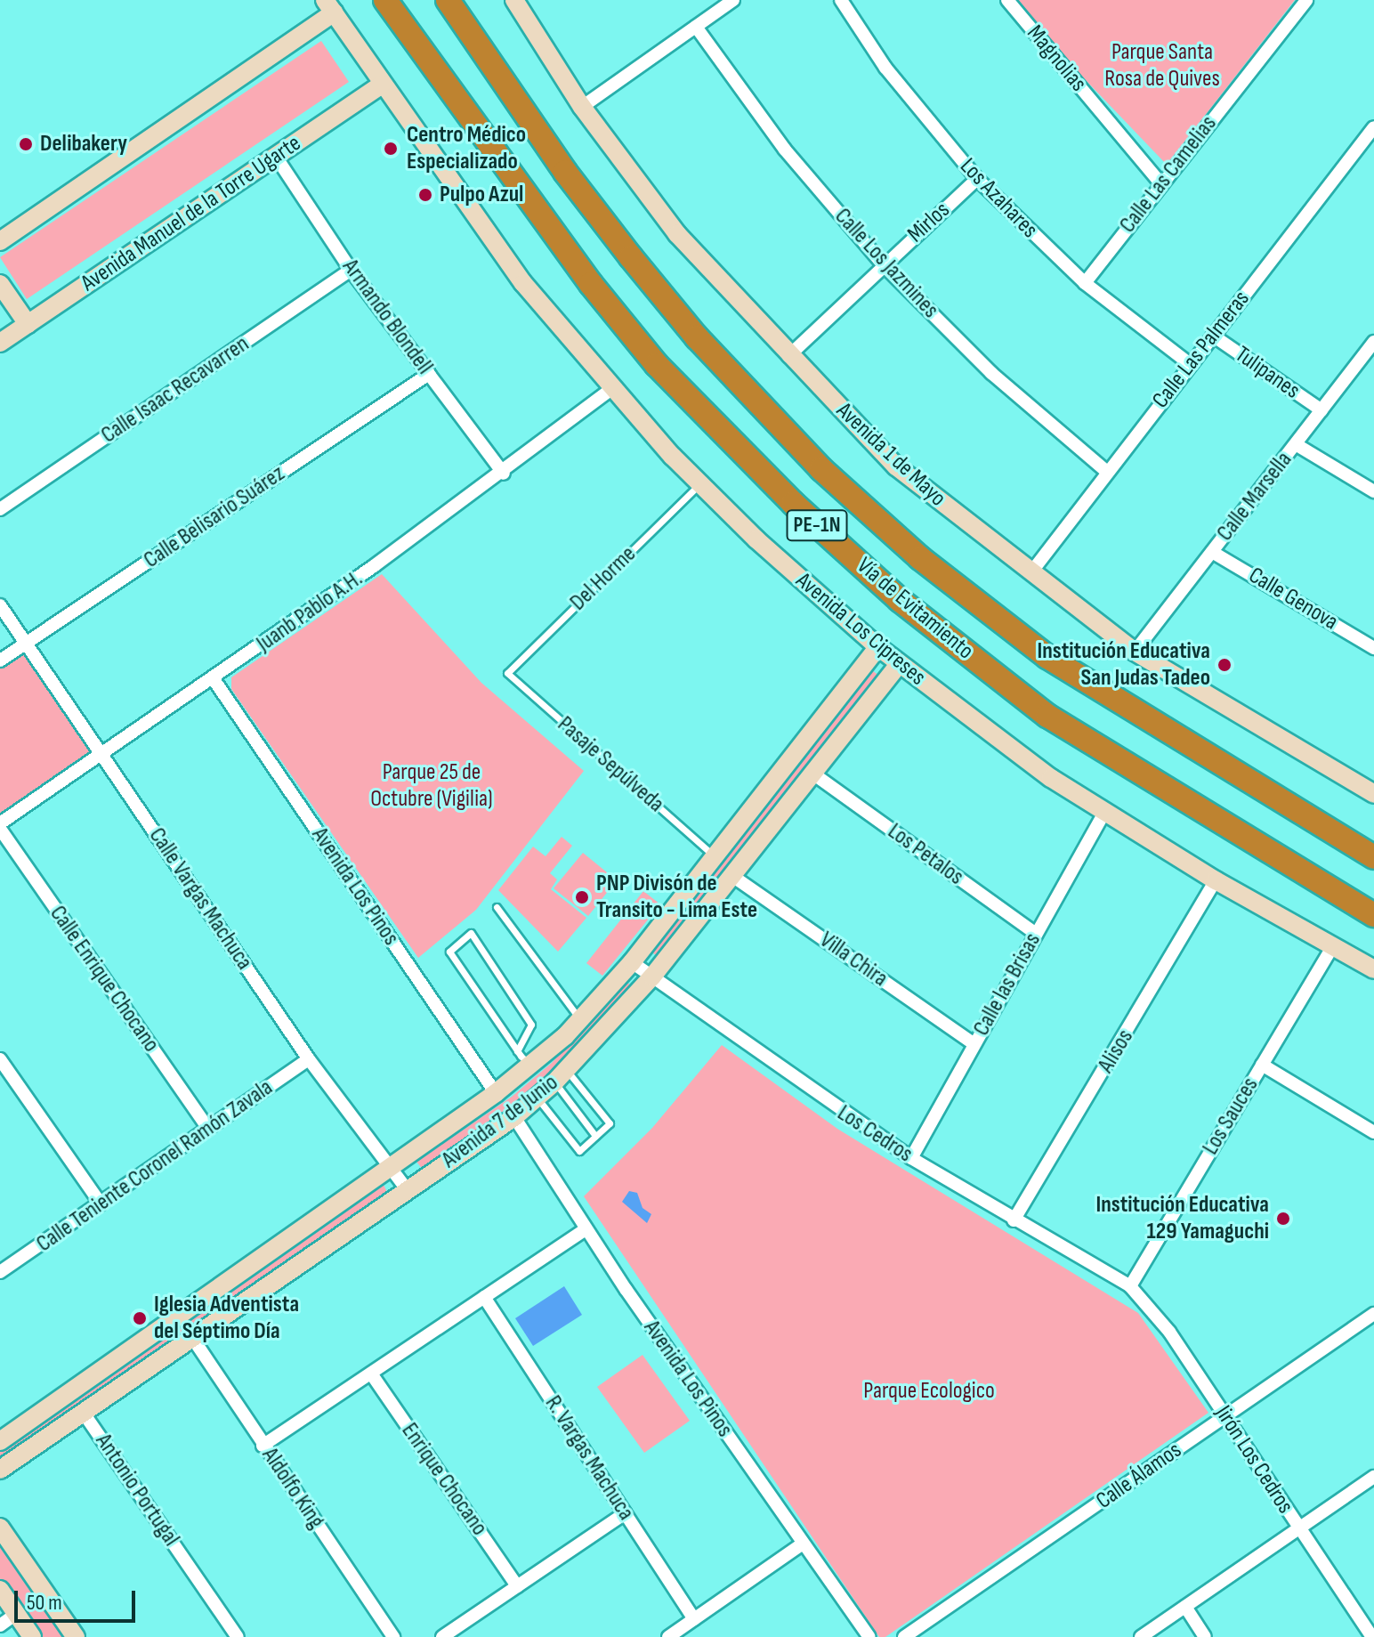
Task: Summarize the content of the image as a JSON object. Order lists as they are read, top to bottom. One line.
{"streets":{"highway":["PE-1N","Vía de Evitamiento"],"street":["Magnolias","Calle Las Camelias","Los Azahares","Avenida Manuel de la Torre Ugarte","Mirlos","Calle Los Jazmines","Armando Blondell","Calle Las Palmeras","Tulipanes","Calle Isaac Recavarren","Avenida 1 de Mayo","Calle Marsella","Calle Belisario Suárez","Calle Genova","Juanb Pablo A.H.","Avenida Los Cipreses","Los Petalos","Avenida Los Pinos","Calle Vargas Machuca","Villa Chira","Calle Enrique Chocano","Calle las Brisas","Alisos","Los Sauces","Avenida 7 de Junio","Los Cedros","Calle Teniente Coronel Ramón Zavala","R. Vargas Machuca","Jirón Los Cedros","Calle Álamos","Enrique Chocano","Aldolfo King","Antonio Portugal"],"lane":["Del Horme","Pasaje Sepúlveda"]},"crossings":[["Magnolias","Calle Las Camelias"],["Calle Las Camelias","Los Azahares"],["Los Azahares","Mirlos"],["Los Azahares","Calle Las Palmeras"],["Avenida Manuel de la Torre Ugarte","Armando Blondell"],["Avenida Manuel de la Torre Ugarte","Avenida Los Cipreses"],["Mirlos","Calle Los Jazmines"],["Mirlos","Avenida 1 de Mayo"],["Calle Los Jazmines","Calle Las Palmeras"],["Armando Blondell","Calle Isaac Recavarren"],["Armando Blondell","Calle Belisario Suárez"],["Armando Blondell","Juanb Pablo A.H."],["Calle Las Palmeras","Tulipanes"],["Calle Las Palmeras","Avenida 1 de Mayo"],["Tulipanes","Calle Marsella"],["Avenida 1 de Mayo","Calle Marsella"],["Calle Marsella","Calle Genova"],["Calle Belisario Suárez","Calle Vargas Machuca"],["Del Horme","Avenida Los Cipreses"],["Del Horme","Pasaje Sepúlveda"],["Juanb Pablo A.H.","Avenida Los Cipreses"],["Juanb Pablo A.H.","Avenida Los Pinos"],["Juanb Pablo A.H.","Calle Vargas Machuca"],["Juanb Pablo A.H.","Calle Enrique Chocano"],["Avenida Los Cipreses","Calle las Brisas"],["Avenida Los Cipreses","Alisos"],["Avenida Los Cipreses","Los Sauces"],["Avenida Los Cipreses","Avenida 7 de Junio"],["Pasaje Sepúlveda","Avenida 7 de Junio"],["Los Petalos","Calle las Brisas"],["Los Petalos","Avenida 7 de Junio"],["Avenida Los Pinos","Avenida 7 de Junio"],["Calle Vargas Machuca","Avenida 7 de Junio"],["Calle Vargas Machuca","Calle Teniente Coronel Ramón Zavala"],["Villa Chira","Calle las Brisas"],["Villa Chira","Avenida 7 de Junio"],["Calle Enrique Chocano","Calle Teniente Coronel Ramón Zavala"],["Calle las Brisas","Los Cedros"],["Alisos","Los Cedros"],["Los Sauces","Los Cedros"],["Los Sauces","Jirón Los Cedros"],["Avenida 7 de Junio","Los Cedros"],["Avenida 7 de Junio","Aldolfo King"],["Avenida 7 de Junio","Antonio Portugal"],["Los Cedros","Jirón Los Cedros"],["Jirón Los Cedros","Calle Álamos"]],"parks":["Parque Santa Rosa de Quives","Parque 25 de Octubre (Vigilia)","Parque Ecologico"],"places":["Delibakery","Centro Médico Especializado","Pulpo Azul","Institución Educativa San Judas Tadeo","PNP Divisón de Transito - Lima Este","Institución Educativa 129 Yamaguchi","Iglesia Adventista del Séptimo Día"],"scale_bar":"50 m"}
